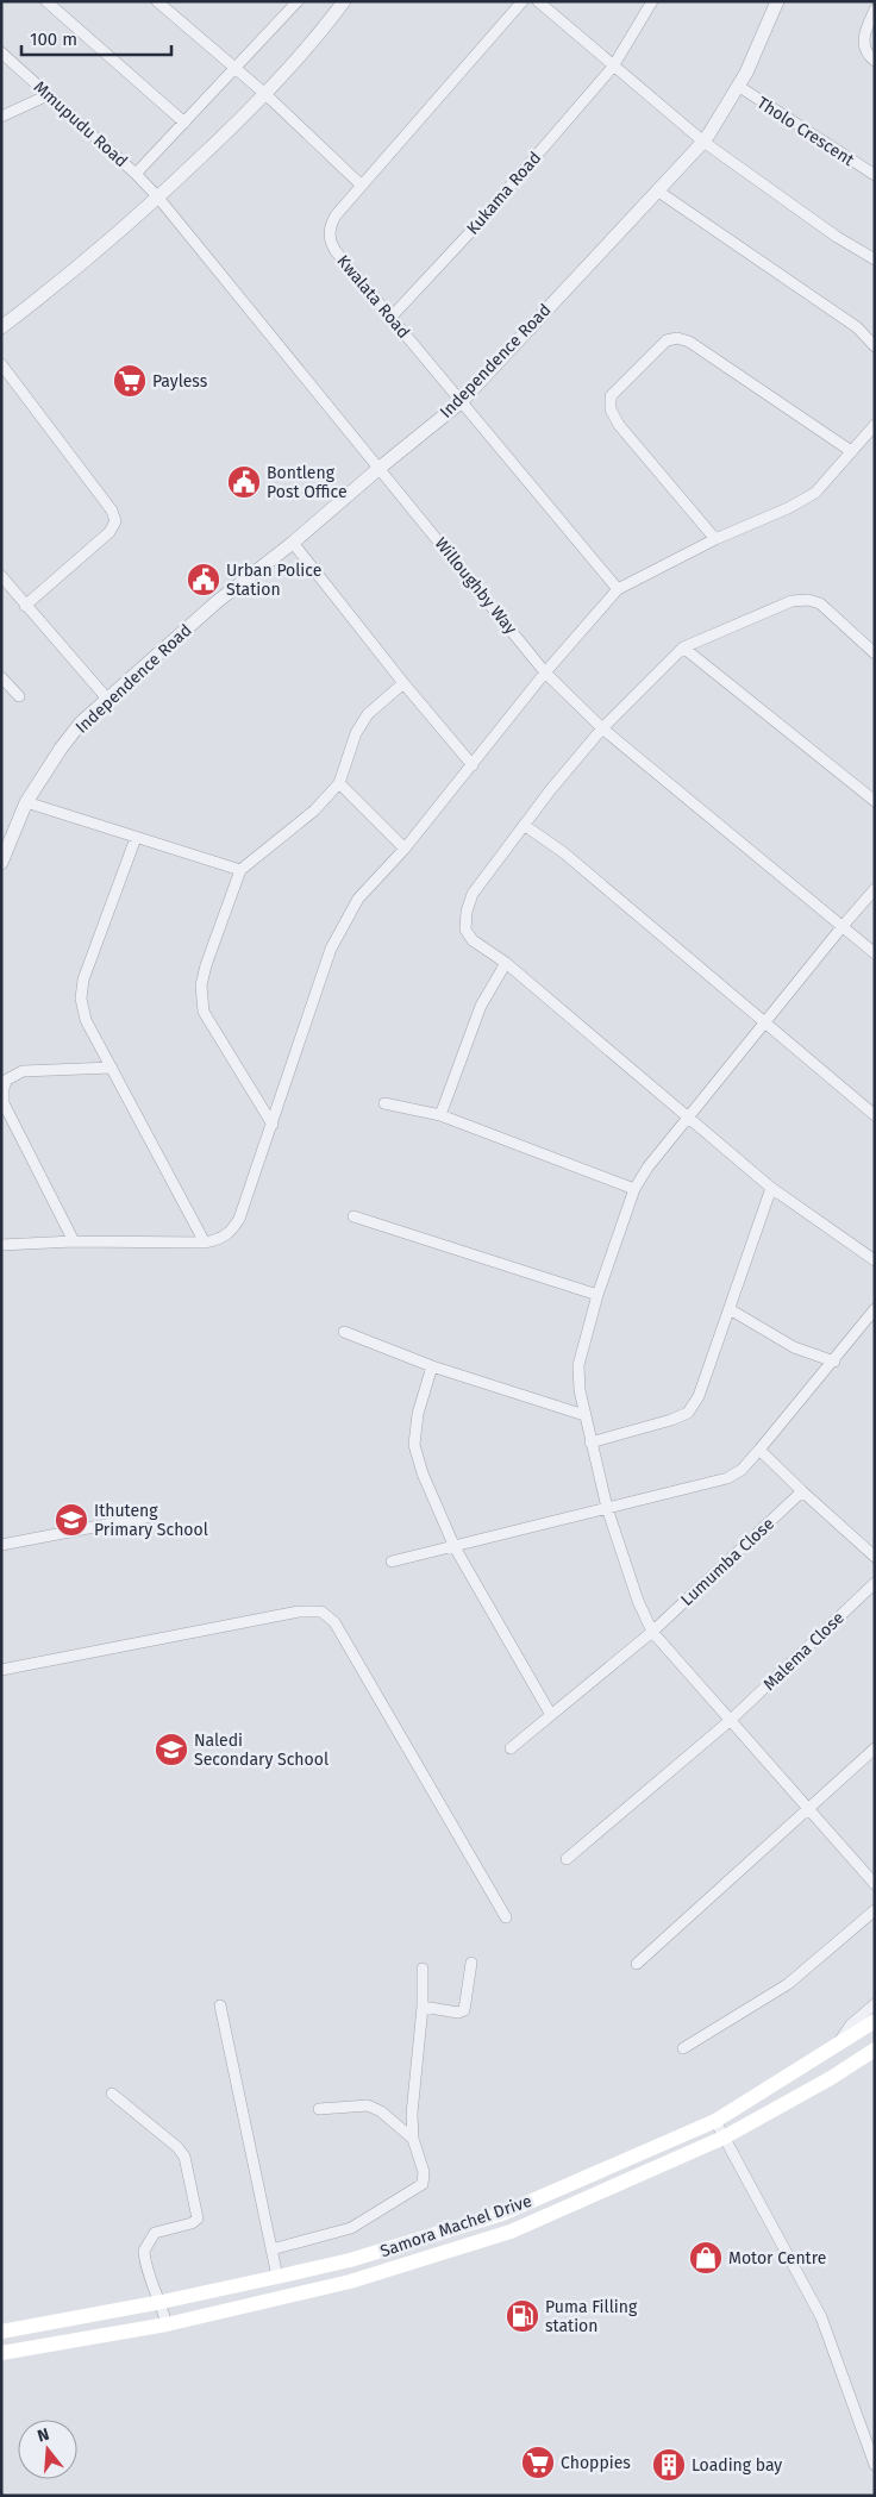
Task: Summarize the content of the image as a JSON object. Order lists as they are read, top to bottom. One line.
{"streets":{"main road":["Samora Machel Drive"],"street":["Mmupudu Road","Tholo Crescent","Kukama Road","Kwalata Road","Independence Road","Willoughby Way","Lumumba Close","Malema Close"]},"crossings":[["Mmupudu Road","Willoughby Way"],["Tholo Crescent","Independence Road"],["Kukama Road","Kwalata Road"],["Kwalata Road","Independence Road"],["Independence Road","Willoughby Way"]],"places":{"supermarket":["Payless","Choppies"],"public building":["Bontleng Post Office","Urban Police Station"],"school or university":["Ithuteng Primary School","Naledi Secondary School"],"shop":["Motor Centre"],"fuel station":["Puma Filling station"],"building":["Loading bay"]},"scale_bar":"100 m","north":"top"}
